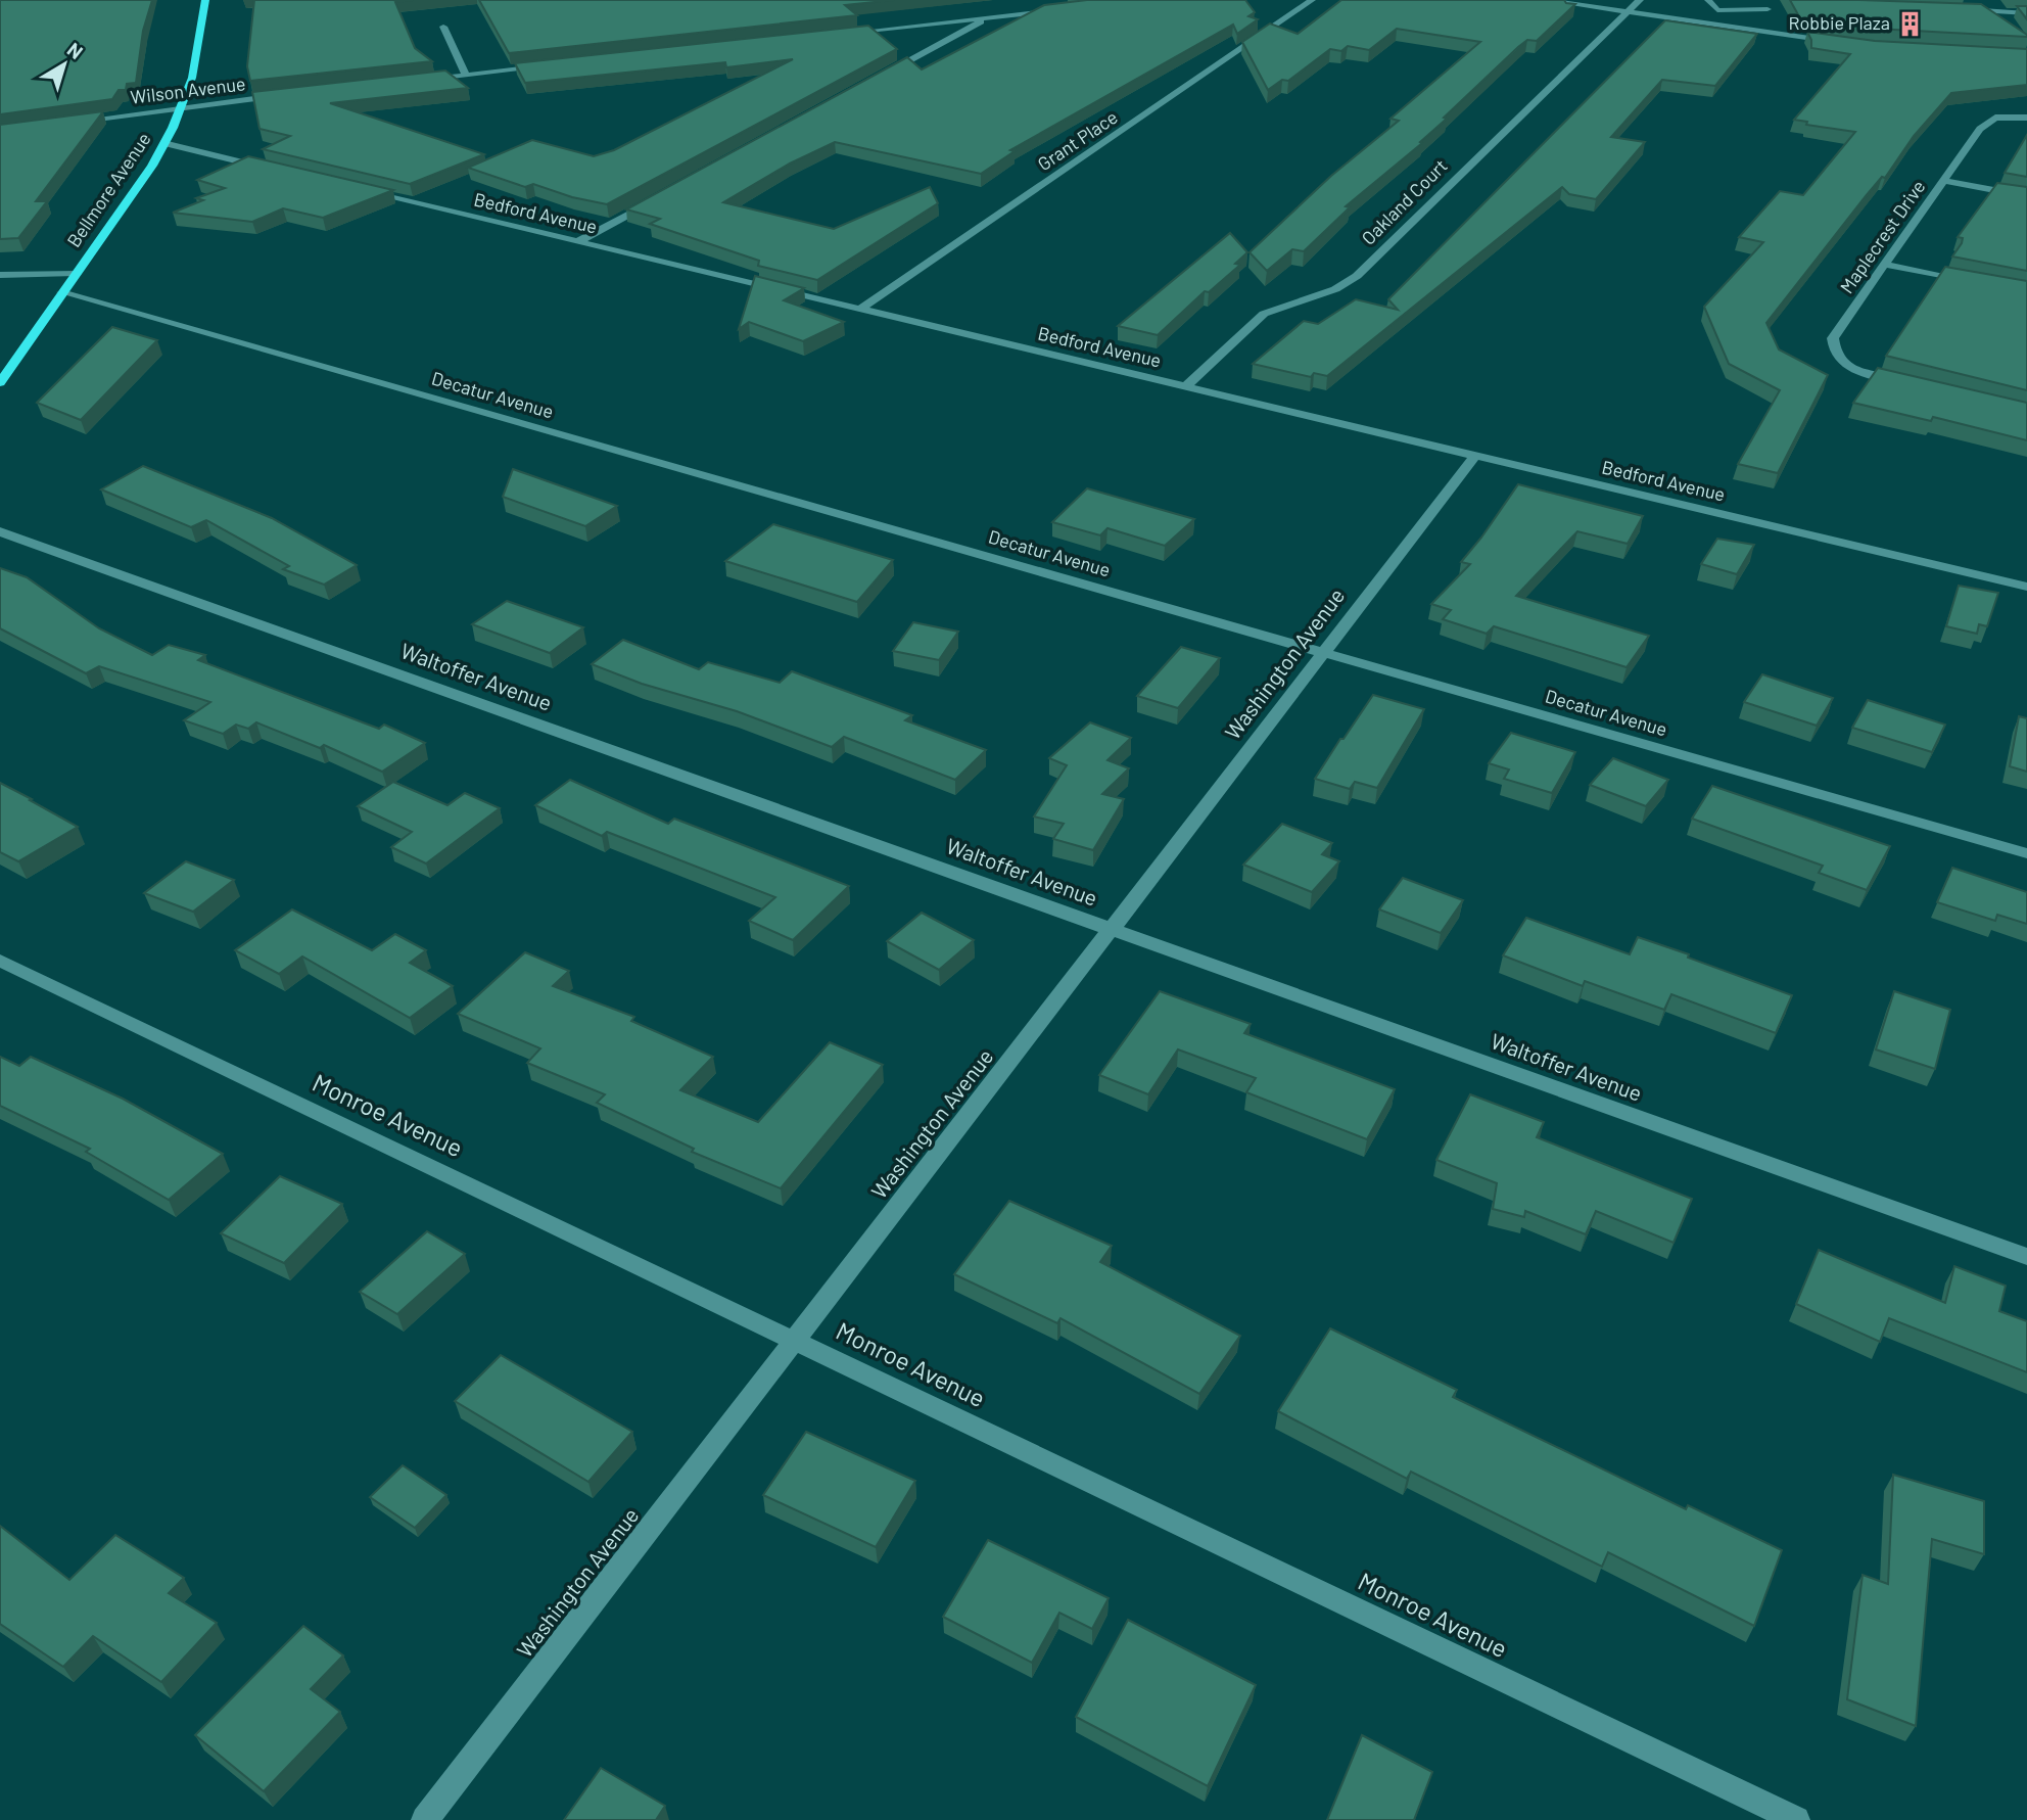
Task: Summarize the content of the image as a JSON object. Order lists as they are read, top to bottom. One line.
{"streets":{"main road":["Bellmore Avenue"],"street":["Wilson Avenue","Grant Place","Oakland Court","Bedford Avenue","Maplecrest Drive","Decatur Avenue","Washington Avenue","Waltoffer Avenue","Monroe Avenue"]},"crossings":[["Wilson Avenue","Bellmore Avenue"],["Grant Place","Bedford Avenue"],["Bellmore Avenue","Decatur Avenue"],["Oakland Court","Bedford Avenue"],["Bedford Avenue","Washington Avenue"],["Decatur Avenue","Washington Avenue"],["Washington Avenue","Waltoffer Avenue"],["Washington Avenue","Monroe Avenue"]],"places":{"building":["Robbie Plaza"]},"north":"top right"}
